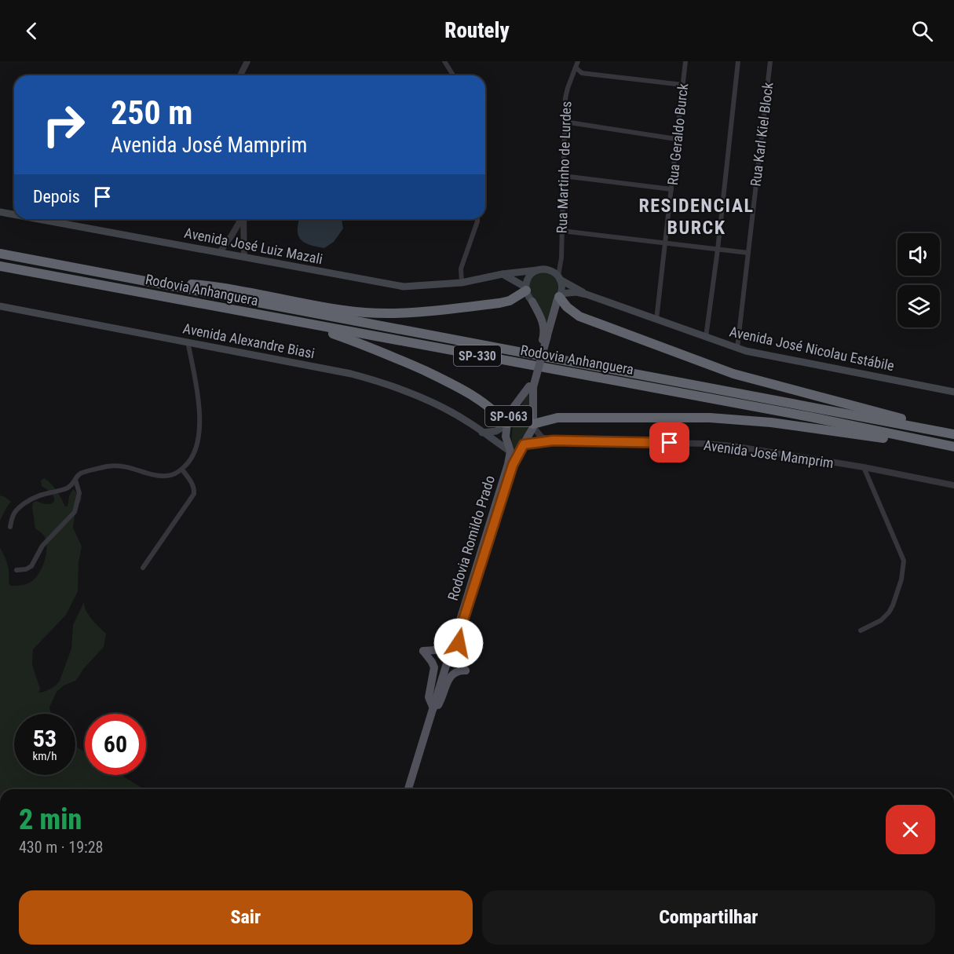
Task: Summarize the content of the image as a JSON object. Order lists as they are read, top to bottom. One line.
{"streets":{"highway":["Rodovia Anhanguera","SP-330"],"main road":["Avenida José Luiz Mazali","Avenida Alexandre Biasi","Avenida José Nicolau Estábile","SP-063","Rodovia Romildo Prado"],"street":["Rua Geraldo Burck","Rua Karl Kiel Block","Rua Martinho de Lurdes","Avenida José Mamprim"]},"crossings":[["Rua Geraldo Burck","Avenida José Nicolau Estábile"],["Rua Karl Kiel Block","Avenida José Nicolau Estábile"],["Rua Martinho de Lurdes","Avenida José Nicolau Estábile"],["Avenida José Luiz Mazali","Avenida José Nicolau Estábile"],["Avenida Alexandre Biasi","SP-063"],["Avenida Alexandre Biasi","Rodovia Romildo Prado"],["Avenida José Nicolau Estábile","SP-063"],["SP-063","Avenida José Mamprim"],["SP-063","Rodovia Romildo Prado"],["Avenida José Mamprim","Rodovia Romildo Prado"]],"districts":["RESIDENCIAL BURCK"],"page":{"header":"Routely","turn":["250 m","Avenida José Mamprim"],"then":"Depois","speed":"53 km/h","limit":"60","heading":["2 min","430 m · 19:28"],"buttons":["Sair","Compartilhar"]}}
